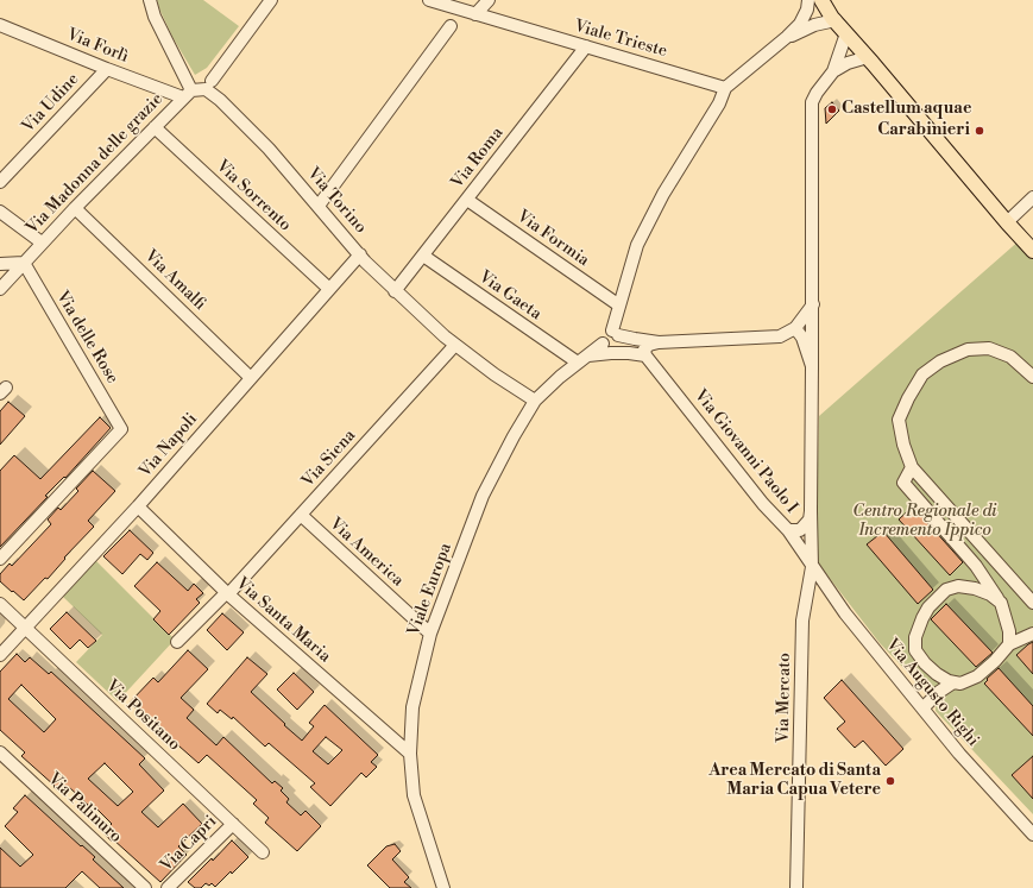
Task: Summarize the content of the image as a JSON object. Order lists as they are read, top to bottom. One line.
{"streets":{"street":["Viale Trieste","Via Forlì","Via Udine","Via Roma","Via Madonna delle grazie","Via Sorrento","Via Torino","Via Formia","Via Amalfi","Via Gaeta","Via delle Rose","Via Napoli","Via Giovanni Paolo I","Via Siena","Via America","Viale Europa","Via Santa Maria","Via Augusto Righi","Via Mercato","Via Positano","Via Palinuro","Via Capri"]},"crossings":[["Viale Trieste","Via Roma"],["Via Forlì","Via Udine"],["Via Forlì","Via Madonna delle grazie"],["Via Forlì","Via Torino"],["Via Roma","Via Torino"],["Via Roma","Via Formia"],["Via Roma","Via Gaeta"],["Via Madonna delle grazie","Via Sorrento"],["Via Madonna delle grazie","Via Torino"],["Via Madonna delle grazie","Via Amalfi"],["Via Madonna delle grazie","Via delle Rose"],["Via Sorrento","Via Napoli"],["Via Torino","Via Napoli"],["Via Torino","Via Siena"],["Via Torino","Viale Europa"],["Via Amalfi","Via Napoli"],["Via Gaeta","Viale Europa"],["Via Napoli","Via Santa Maria"],["Via Napoli","Via Positano"],["Via Giovanni Paolo I","Via Augusto Righi"],["Via Siena","Via America"],["Via Siena","Via Santa Maria"],["Via America","Viale Europa"],["Viale Europa","Via Santa Maria"],["Via Augusto Righi","Via Mercato"],["Via Positano","Via Capri"]],"parks":["Centro Regionale di Incremento Ippico"],"places":["Castellum aquae","Carabinieri","Area Mercato di Santa Maria Capua Vetere"]}
